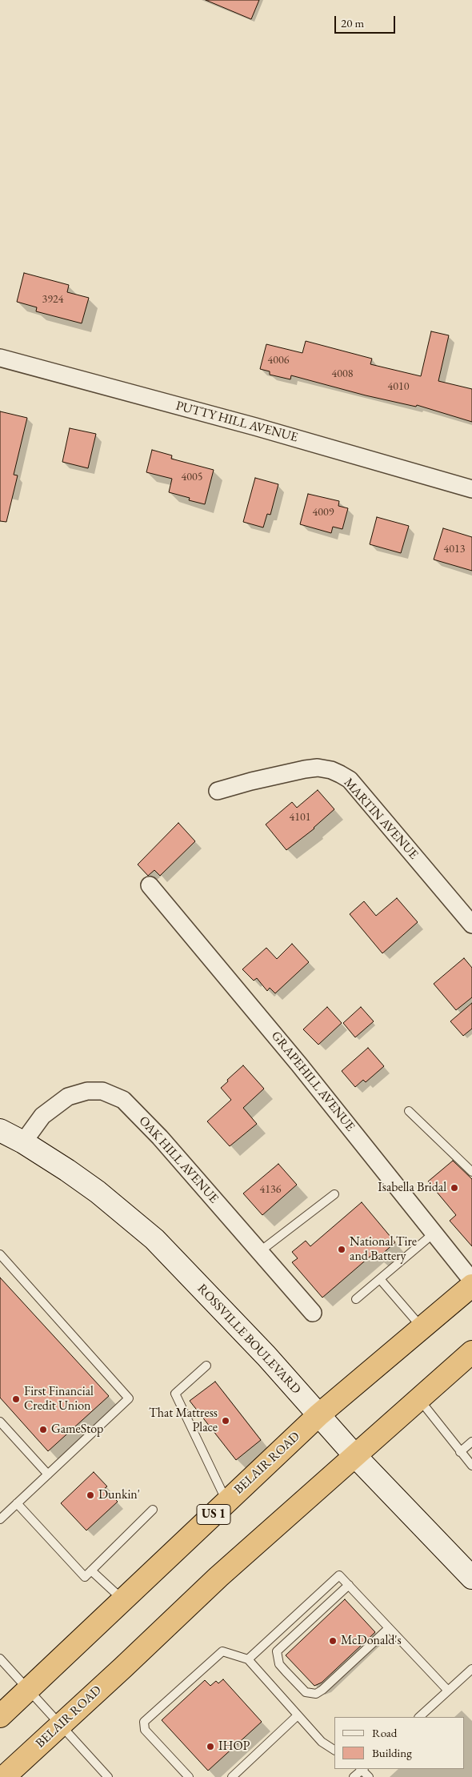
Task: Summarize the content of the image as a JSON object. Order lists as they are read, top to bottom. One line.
{"streets":{"highway":["BELAIR ROAD","US 1"],"main road":["ROSSVILLE BOULEVARD"],"street":["PUTTY HILL AVENUE","MARTIN AVENUE","GRAPEHILL AVENUE","OAK HILL AVENUE"]},"crossings":[["OAK HILL AVENUE","ROSSVILLE BOULEVARD"],["ROSSVILLE BOULEVARD","BELAIR ROAD"]],"places":["Isabella Bridal","National Tire and Battery","First Financial Credit Union","That Mattress Place","GameStop","Dunkin'","McDonald's","IHOP"],"house_numbers":["3924","4006","4008","4010","4005","4009","4013","4101","4136"],"legend":["Road","Building"],"scale_bar":"20 m"}
